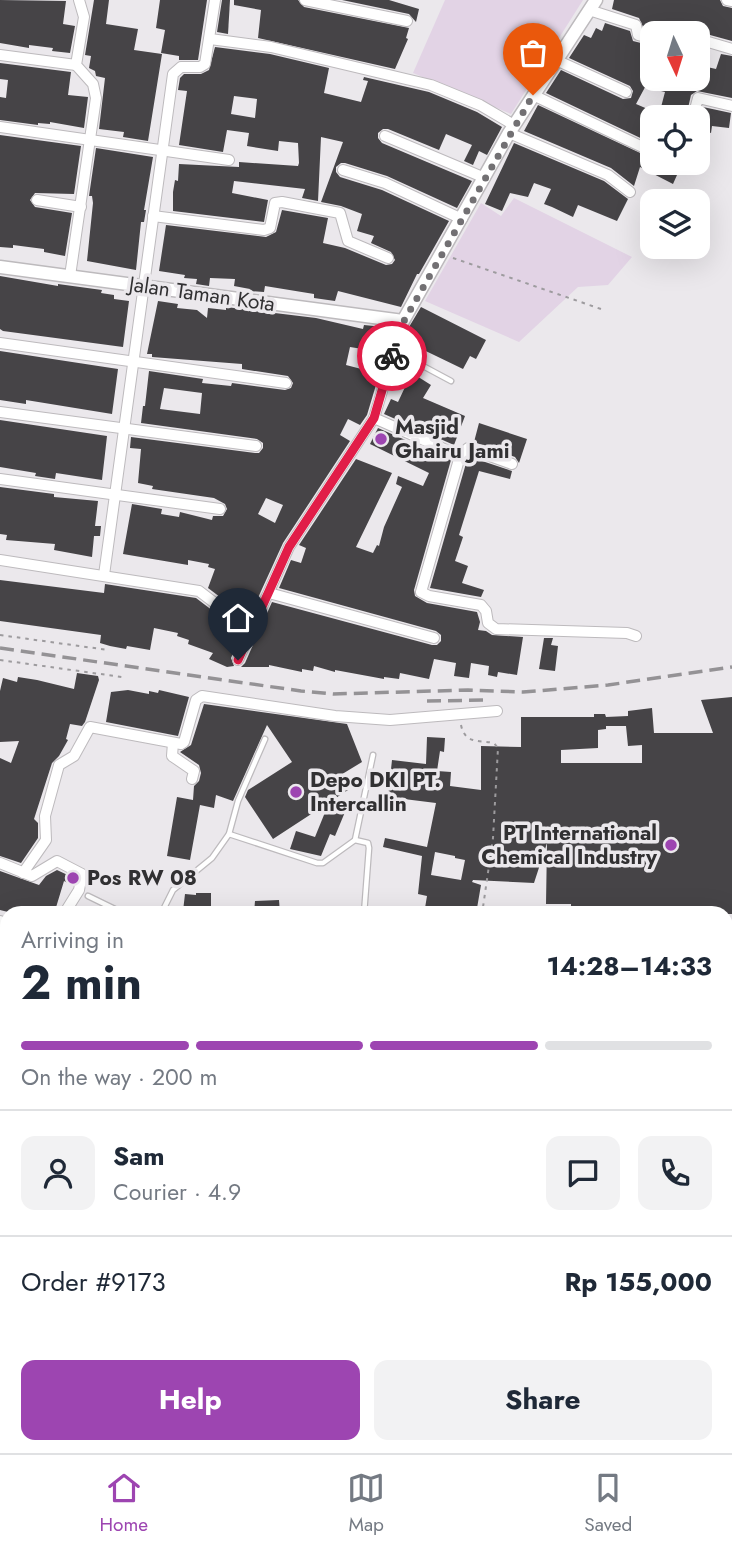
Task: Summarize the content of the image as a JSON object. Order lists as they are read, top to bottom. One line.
{"streets":{"street":["Jalan Taman Kota"]},"places":["Masjid Ghairu Jami","Depo DKI PT. Intercallin","PT International Chemical Industry","Pos RW 08"],"north":"bottom","page":{"heading":["2 min","Arriving in","14:28–14:33"],"panel":["Sam","Courier · 4.9","Order #9173","Rp 155,000"],"bar":"On the way · 200 m","buttons":["Help","Share"],"tabs":["Home","Map","Saved"]}}
